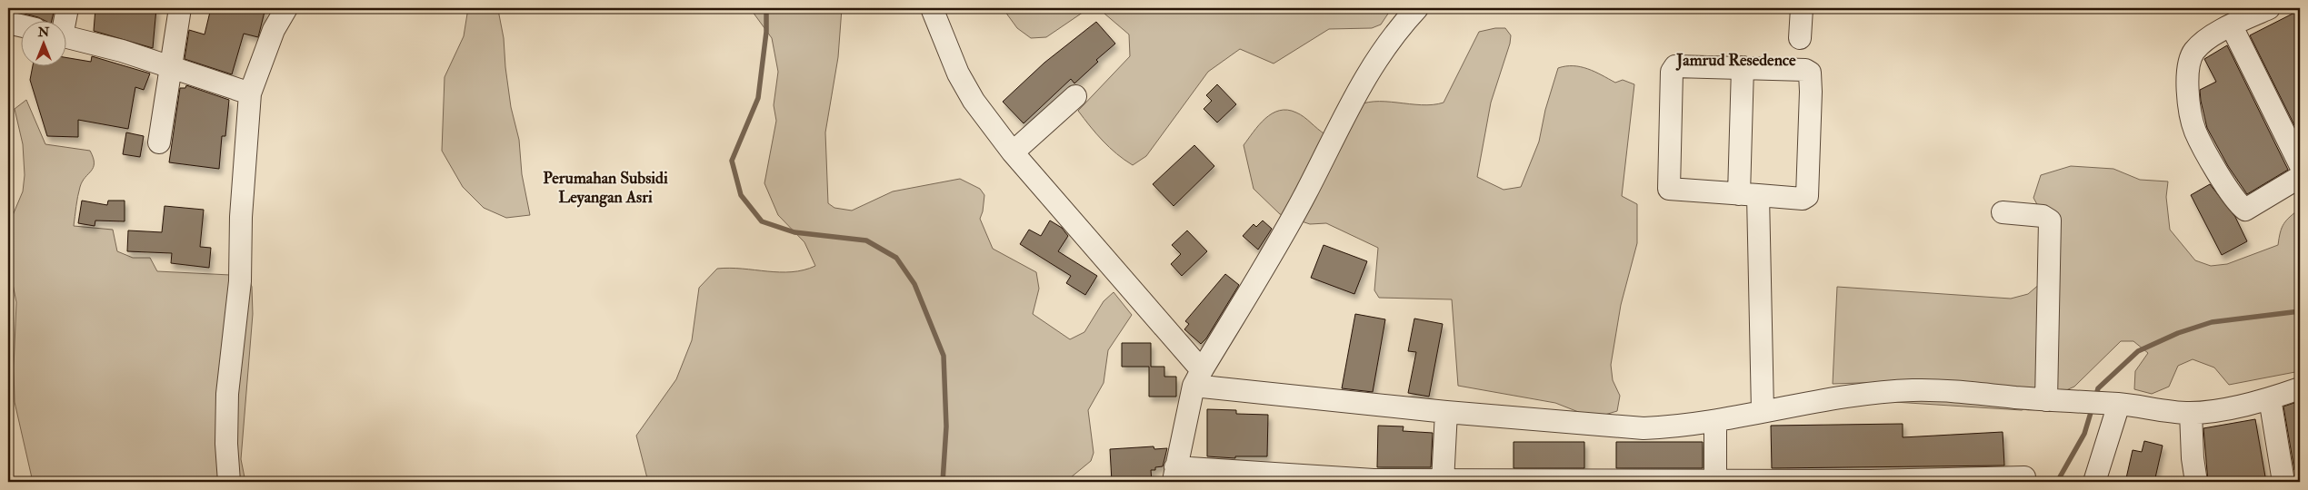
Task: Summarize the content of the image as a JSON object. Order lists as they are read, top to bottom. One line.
{"districts":["Jamrud Resedence","Perumahan Subsidi Leyangan Asri"],"north":"top"}
